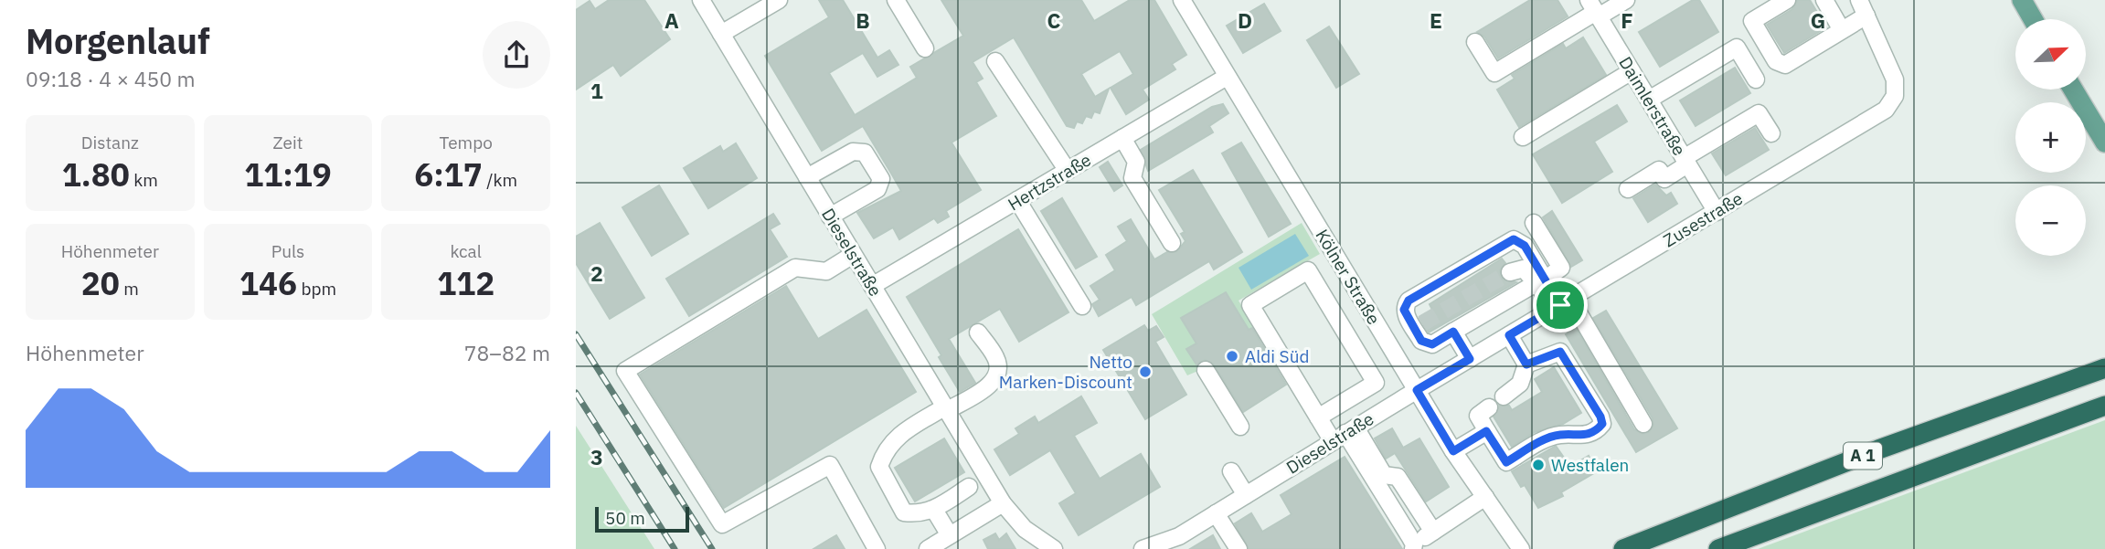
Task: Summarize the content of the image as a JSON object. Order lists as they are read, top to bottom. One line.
{"streets":{"highway":["A 1"],"street":["Daimlerstraße","Hertzstraße","Zusestraße","Dieselstraße","Kölner Straße"]},"crossings":[["Daimlerstraße","Zusestraße"],["Hertzstraße","Dieselstraße"],["Hertzstraße","Kölner Straße"],["Zusestraße","Dieselstraße"],["Zusestraße","Kölner Straße"],["Dieselstraße","Kölner Straße"]],"places":["Aldi Süd","Netto Marken-Discount","Westfalen"],"scale_bar":"50 m","north":"top right","page":{"heading":["Morgenlauf","09:18 · 4 × 450 m"],"map_buttons":["+","−"],"stats":[["Distanz","1.80 km"],["Zeit","11:19"],["Tempo","6:17 /km"],["Höhenmeter","20 m"],["Puls","146 bpm"],["kcal","112"]],"chart":["Höhenmeter","78–82 m"],"scale":"50 m"},"grid":{"columns":["A","B","C","D","E","F","G"],"rows":["1","2","3"]}}
